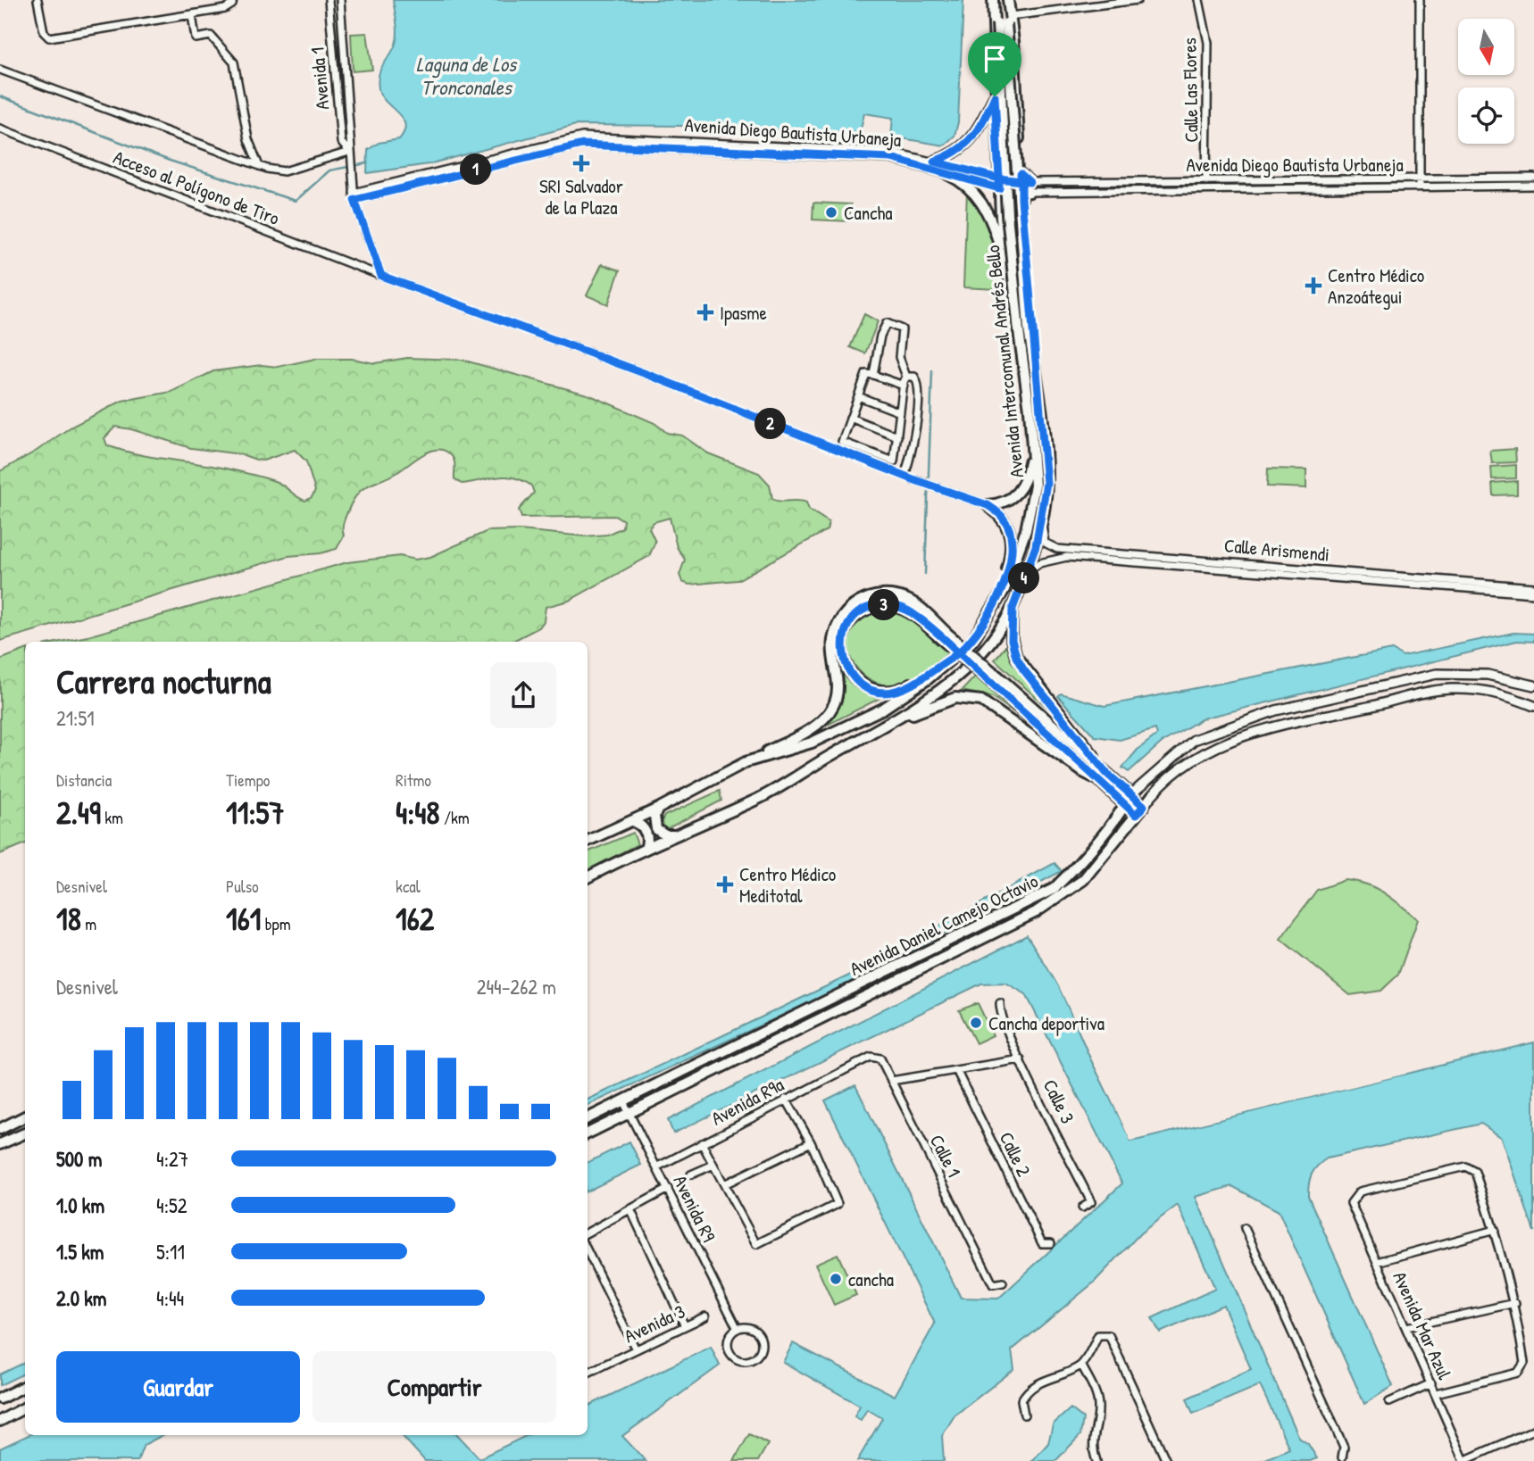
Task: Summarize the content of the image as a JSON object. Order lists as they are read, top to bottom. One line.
{"streets":{"main road":["Avenida Intercomunal Andrés Bello","Avenida Daniel Camejo Octavio"],"street":["Avenida 1","Calle Las Flores","Avenida Diego Bautista Urbaneja","Acceso al Polígono de Tiro","Calle Arismendi","Avenida R9a","Calle 3","Calle 2","Calle 1","Avenida R9","Avenida 3","Avenida Mar Azul"]},"crossings":[["Calle Las Flores","Avenida Diego Bautista Urbaneja"],["Avenida Intercomunal Andrés Bello","Calle Arismendi"],["Avenida Daniel Camejo Octavio","Avenida R9"],["Avenida R9a","Calle 1"],["Avenida R9a","Avenida R9"]],"water":["Laguna de Los Tronconales"],"places":{"health":["SRI Salvador de la Plaza","Centro Médico Anzoátegui","Ipasme","Centro Médico Meditotal"],"other":["Cancha","Cancha deportiva","cancha"]},"north":"bottom","page":{"pins":["1","2","4","3"],"heading":["Carrera nocturna","21:51"],"stats":[["Distancia","2.49 km"],["Tiempo","11:57"],["Ritmo","4:48 /km"],["Desnivel","18 m"],["Pulso","161 bpm"],["kcal","162"]],"chart":["Desnivel","244–262 m"],"list":[{"name":"500 m","note":"4:27"},{"name":"1.0 km","note":"4:52"},{"name":"1.5 km","note":"5:11"},{"name":"2.0 km","note":"4:44"}],"buttons":["Guardar","Compartir"]}}
